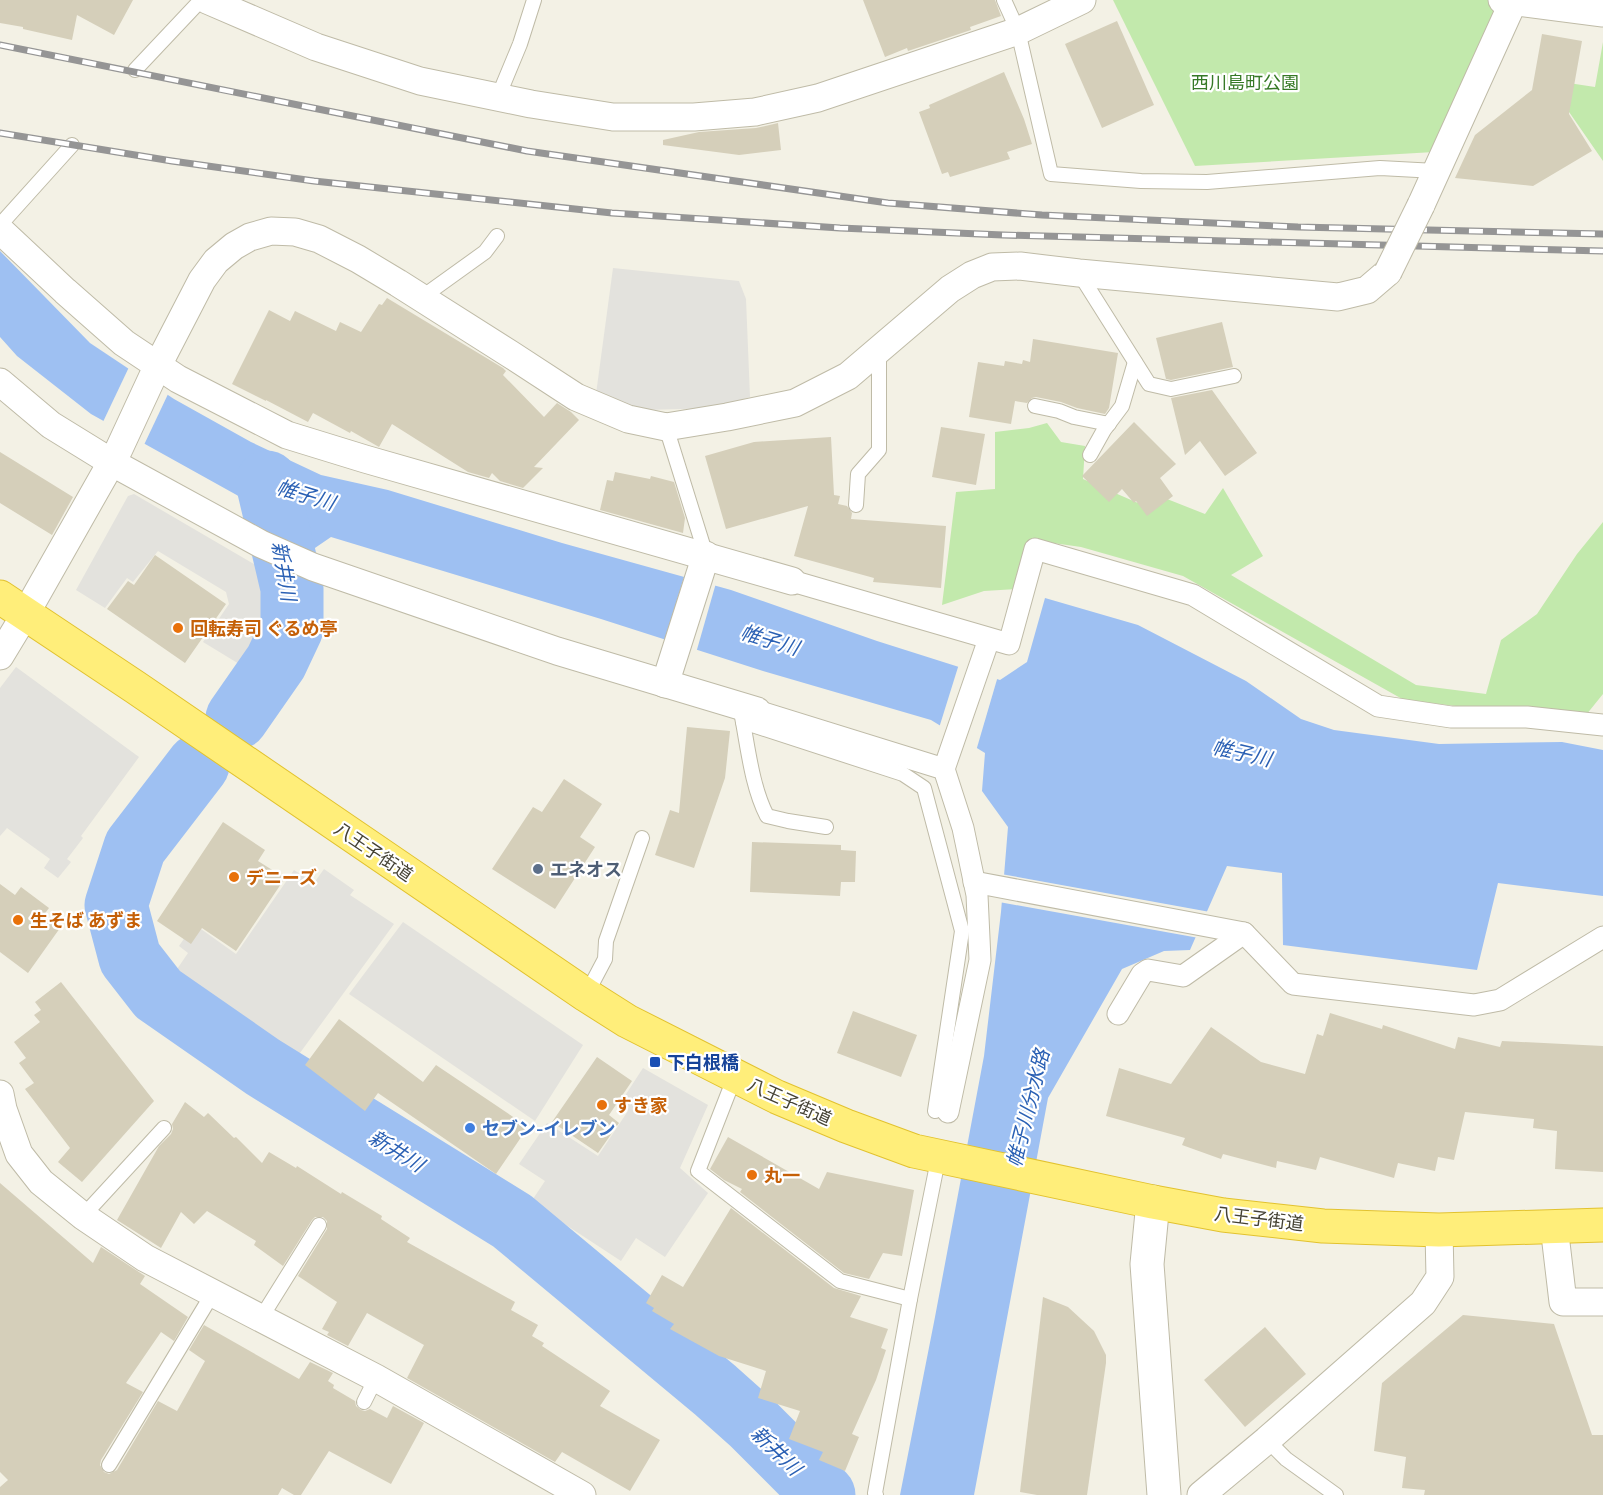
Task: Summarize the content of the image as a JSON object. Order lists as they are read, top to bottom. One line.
{"streets":{"highway":["八王子街道"]},"water":["帷子川","新井川","帷子川分水路"],"parks":["西川島町公園"],"places":{"other":["回転寿司 ぐるめ亭","エネオス","デニーズ","生そば あずま","すき家","セブン-イレブン","丸一"],"transit":["下白根橋"]}}
